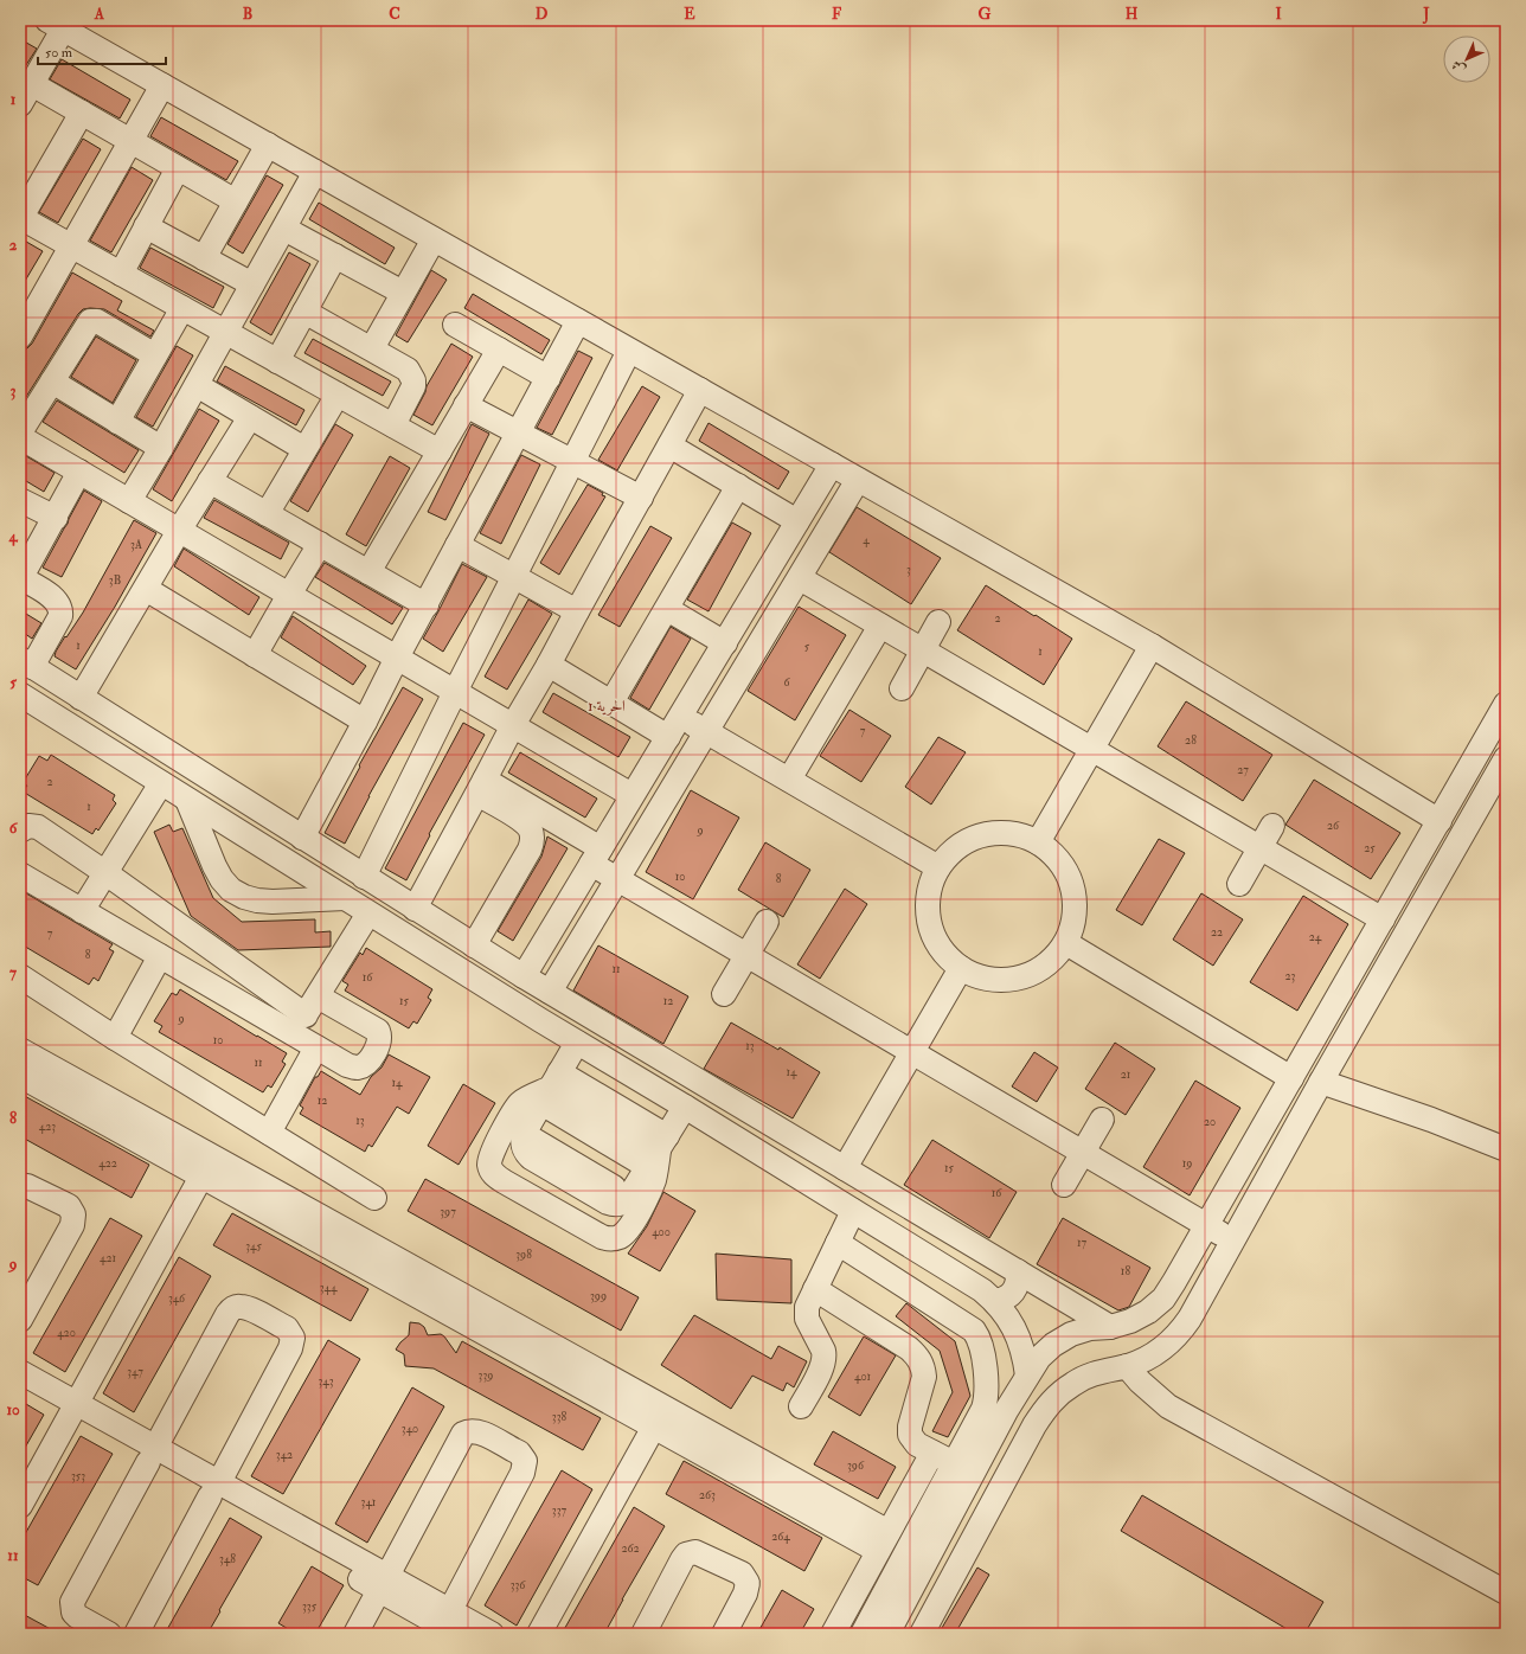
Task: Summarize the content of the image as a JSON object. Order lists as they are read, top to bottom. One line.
{"districts":["الحرية 1"],"house_numbers":["4","3A","3","3B","2","1","5","1","6","7","28","27","2","1","26","9","25","10","8","22","7","24","8","11","23","16","15","12","9","10","13","11","14","21","14","12","13","20","423","422","19","15","16","397","400","17","345","398","421","18","344","399","346","420","347","339","401","343","338","340","342","396","353","263","341","337","264","262","348","336","335"],"scale_bar":"50 m","north":"bottom left","grid":{"columns":["A","B","C","D","E","F","G","H","I","J"],"rows":["1","2","3","4","5","6","7","8","9","10","11"]}}
